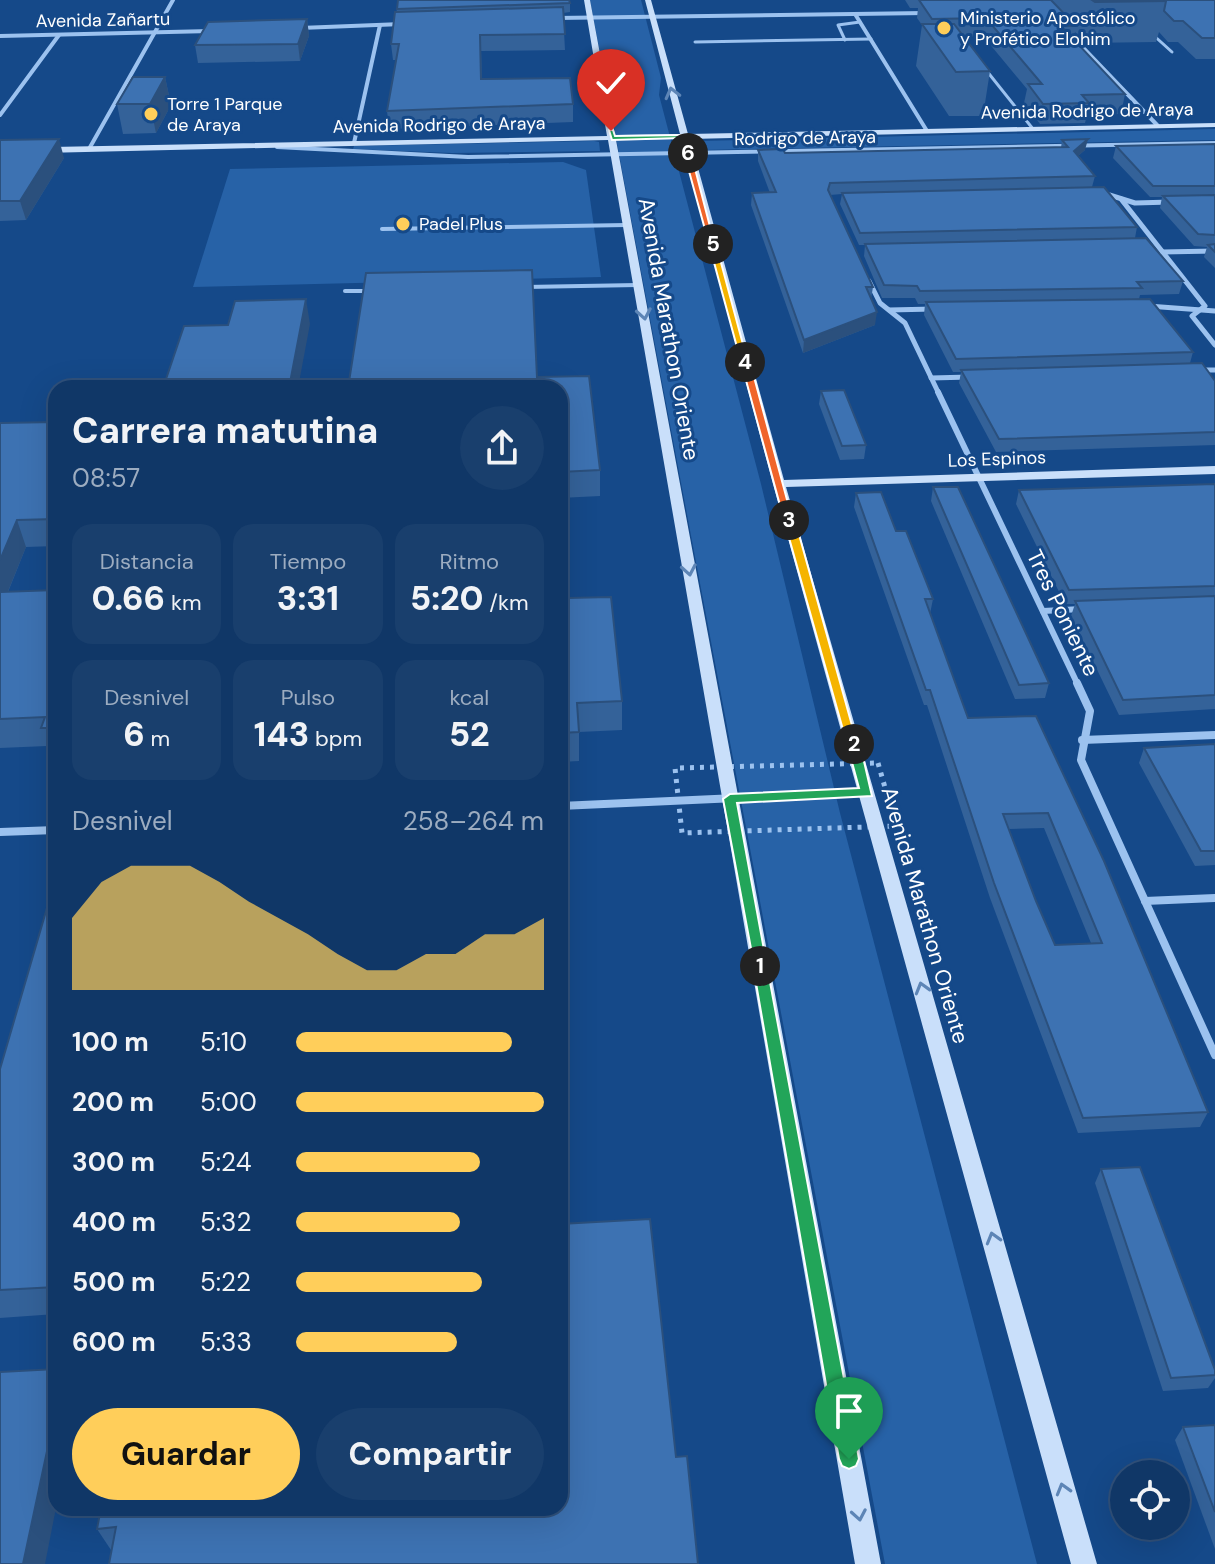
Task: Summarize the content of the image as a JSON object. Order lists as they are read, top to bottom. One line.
{"streets":{"main road":["Avenida Rodrigo de Araya","Avenida Marathon Oriente","Los Espinos"],"street":["Avenida Zañartu","Rodrigo de Araya","Tres Poniente"]},"crossings":[["Avenida Rodrigo de Araya","Rodrigo de Araya"],["Avenida Rodrigo de Araya","Avenida Marathon Oriente"],["Rodrigo de Araya","Avenida Marathon Oriente"],["Avenida Marathon Oriente","Los Espinos"],["Los Espinos","Tres Poniente"]],"places":["Ministerio Apostólico y Profético Elohim","Torre 1 Parque de Araya","Padel Plus"],"page":{"pins":["6","5","4","3","2","1"],"heading":["Carrera matutina","08:57"],"stats":[["Distancia","0.66 km"],["Tiempo","3:31"],["Ritmo","5:20 /km"],["Desnivel","6 m"],["Pulso","143 bpm"],["kcal","52"]],"chart":["Desnivel","258–264 m"],"list":[{"name":"100 m","note":"5:10"},{"name":"200 m","note":"5:00"},{"name":"300 m","note":"5:24"},{"name":"400 m","note":"5:32"},{"name":"500 m","note":"5:22"},{"name":"600 m","note":"5:33"}],"buttons":["Guardar","Compartir"]}}
